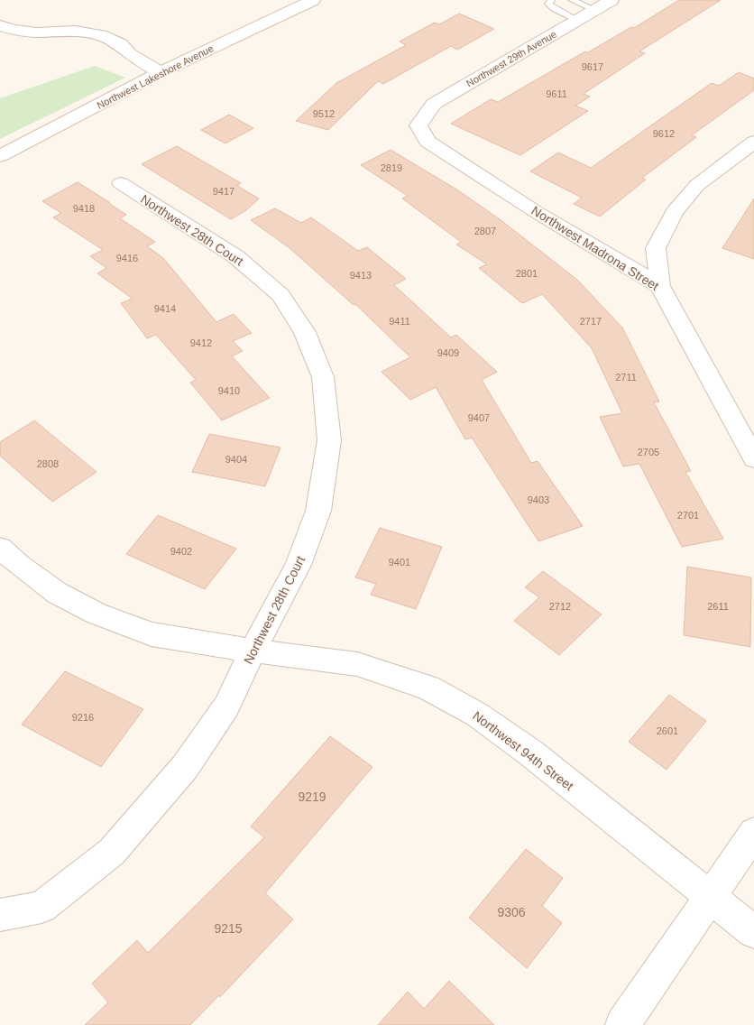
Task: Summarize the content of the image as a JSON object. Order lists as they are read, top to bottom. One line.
{"streets":{"street":["Northwest 29th Avenue","Northwest Lakeshore Avenue","Northwest 28th Court","Northwest Madrona Street","Northwest 94th Street"]},"crossings":[["Northwest 29th Avenue","Northwest Madrona Street"],["Northwest 28th Court","Northwest 94th Street"]],"house_numbers":["9617","9611","9512","9612","2819","9417","9418","2807","9416","2801","9413","9414","9411","2717","9412","9409","2711","9410","9407","2705","9404","2808","9403","2701","9402","9401","2712","2611","9216","2601","9219","9306","9215"]}
